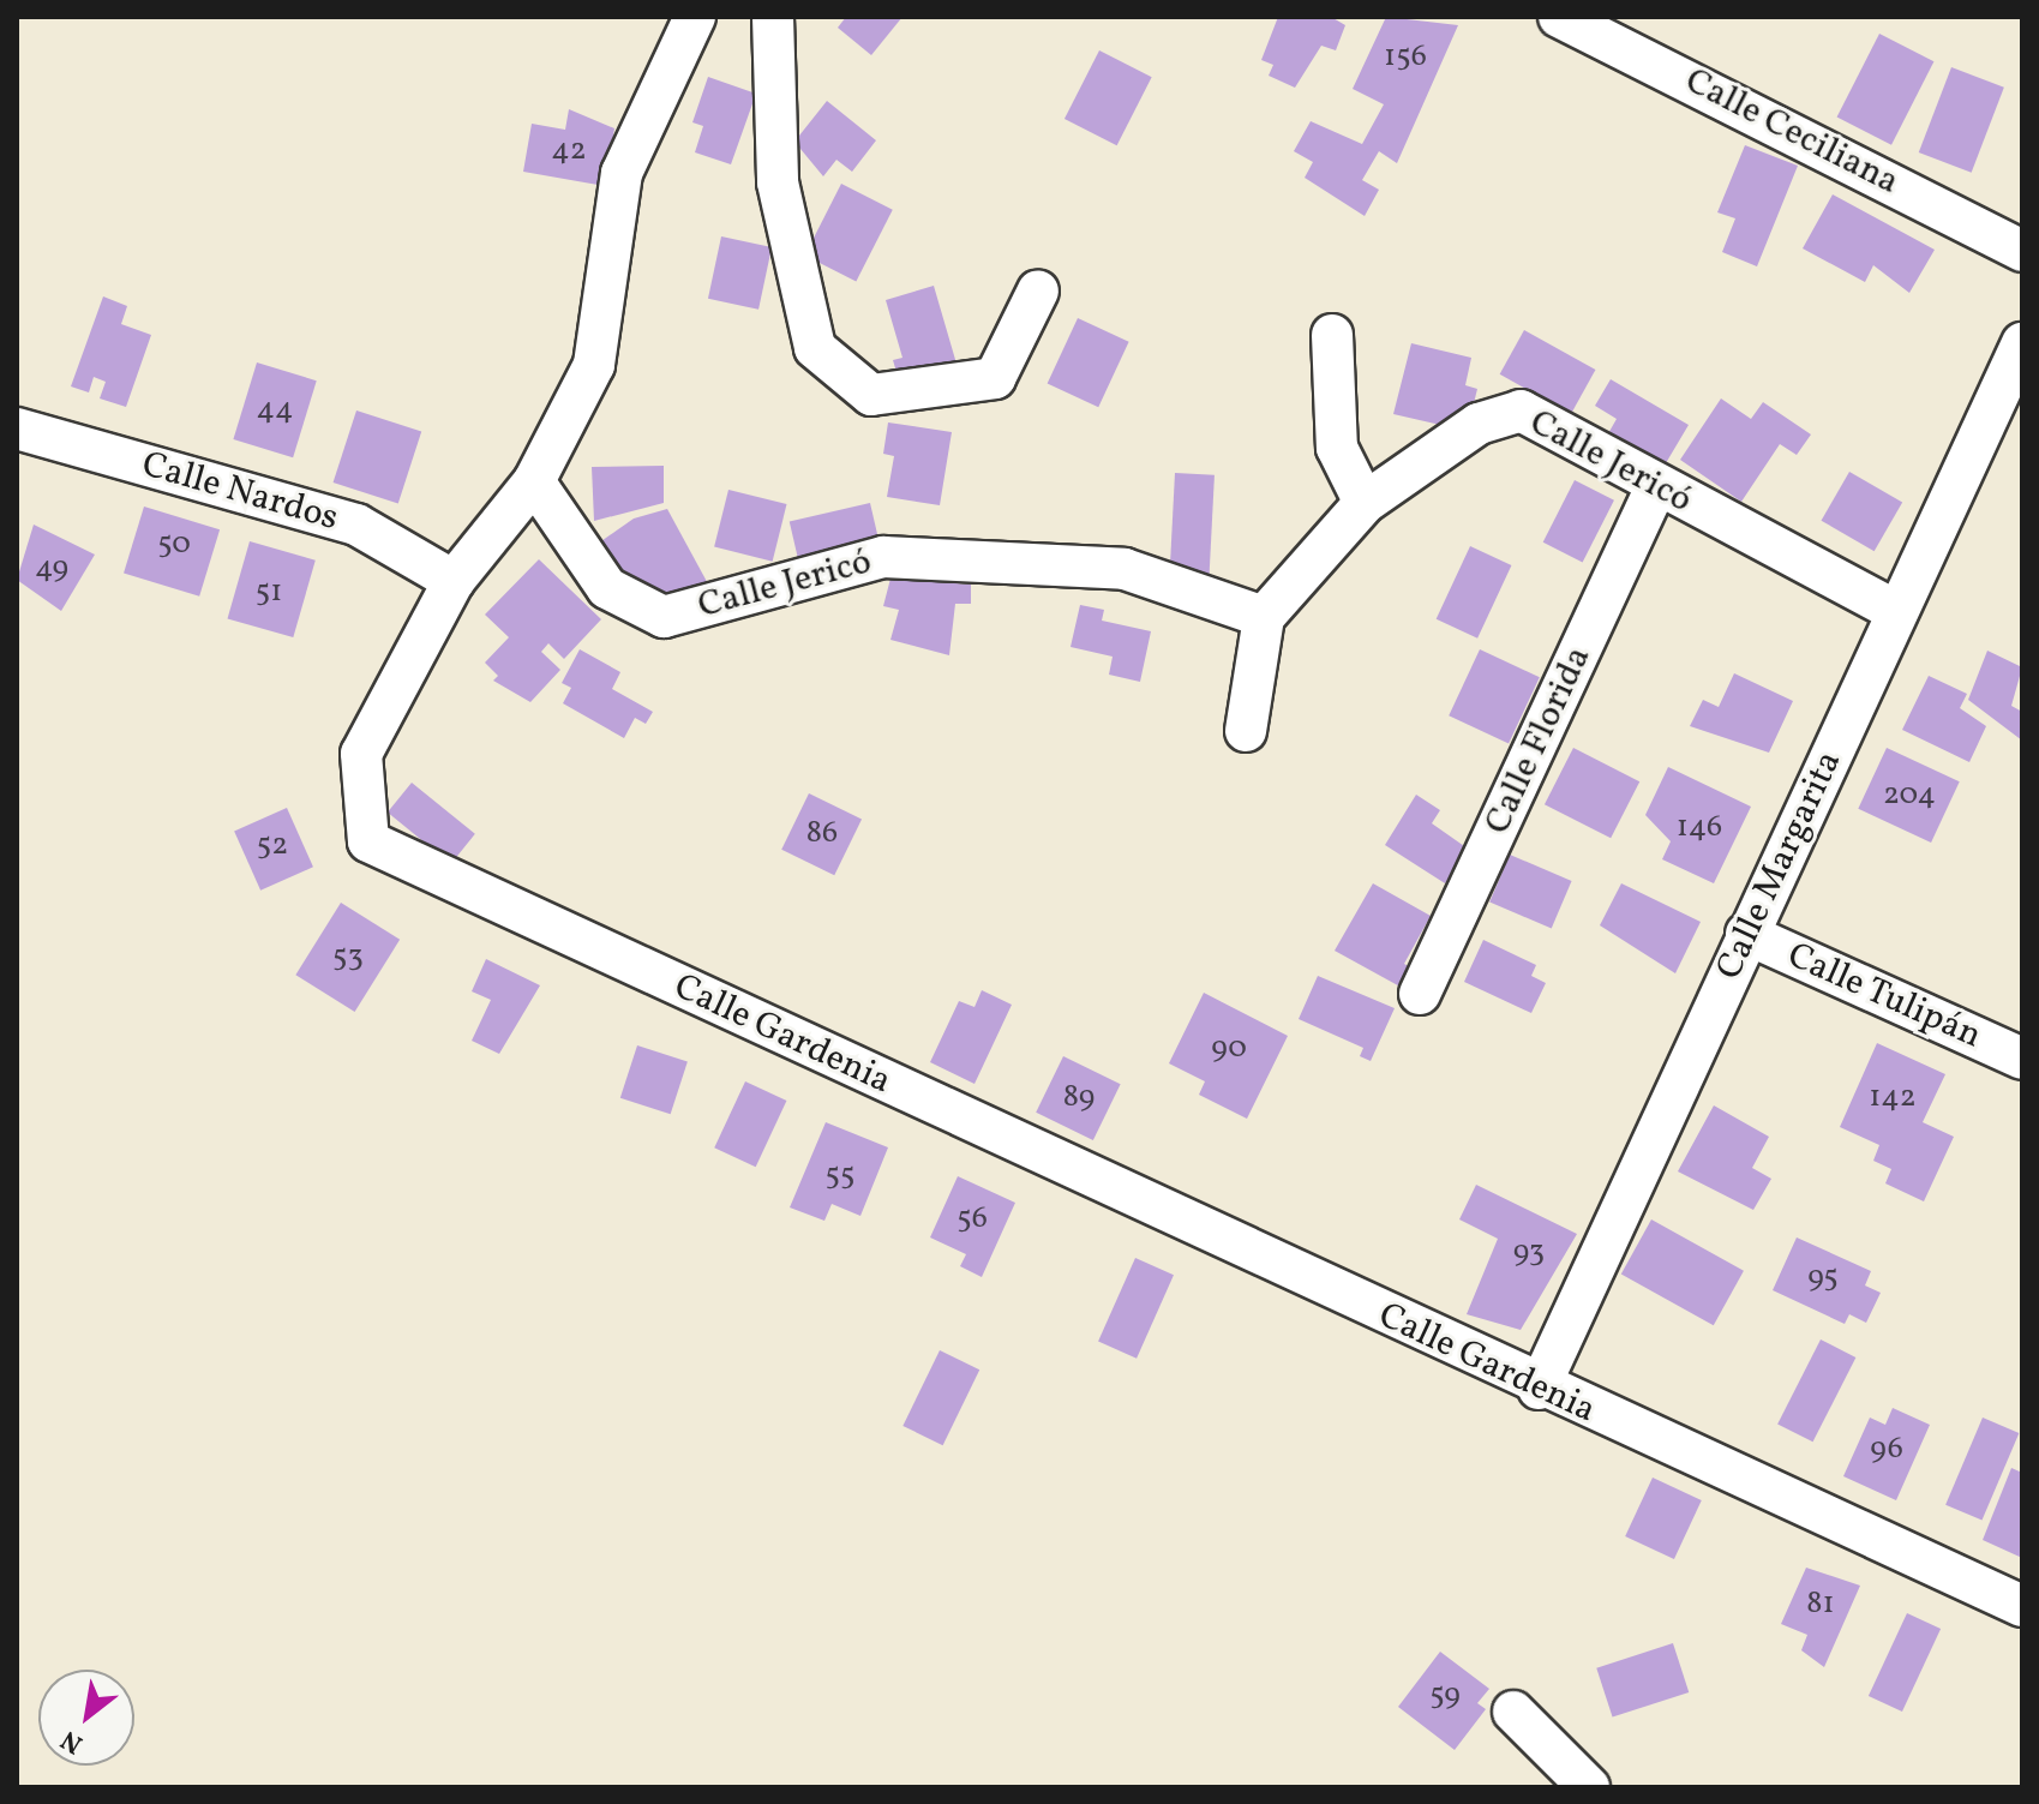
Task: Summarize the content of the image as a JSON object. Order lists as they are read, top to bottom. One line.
{"streets":{"street":["Calle Ceciliana","Calle Jericó","Calle Nardos","Calle Florida","Calle Margarita","Calle Tulipán","Calle Gardenia"]},"crossings":[["Calle Jericó","Calle Florida"],["Calle Jericó","Calle Margarita"],["Calle Jericó","Calle Gardenia"],["Calle Nardos","Calle Gardenia"],["Calle Margarita","Calle Tulipán"],["Calle Margarita","Calle Gardenia"]],"house_numbers":["156","42","44","50","49","51","204","146","86","52","53","90","89","142","55","56","93","95","96","81","59"],"north":"bottom left"}
